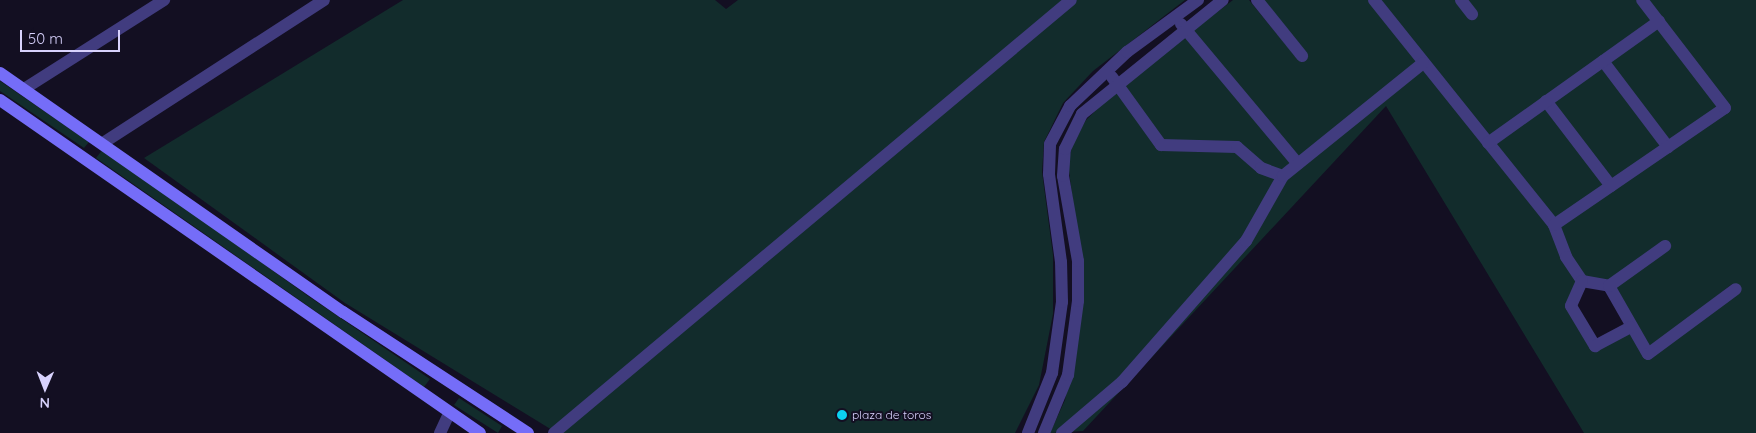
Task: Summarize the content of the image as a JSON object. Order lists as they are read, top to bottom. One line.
{"places":["plaza de toros"],"scale_bar":"50 m","north":"bottom"}
